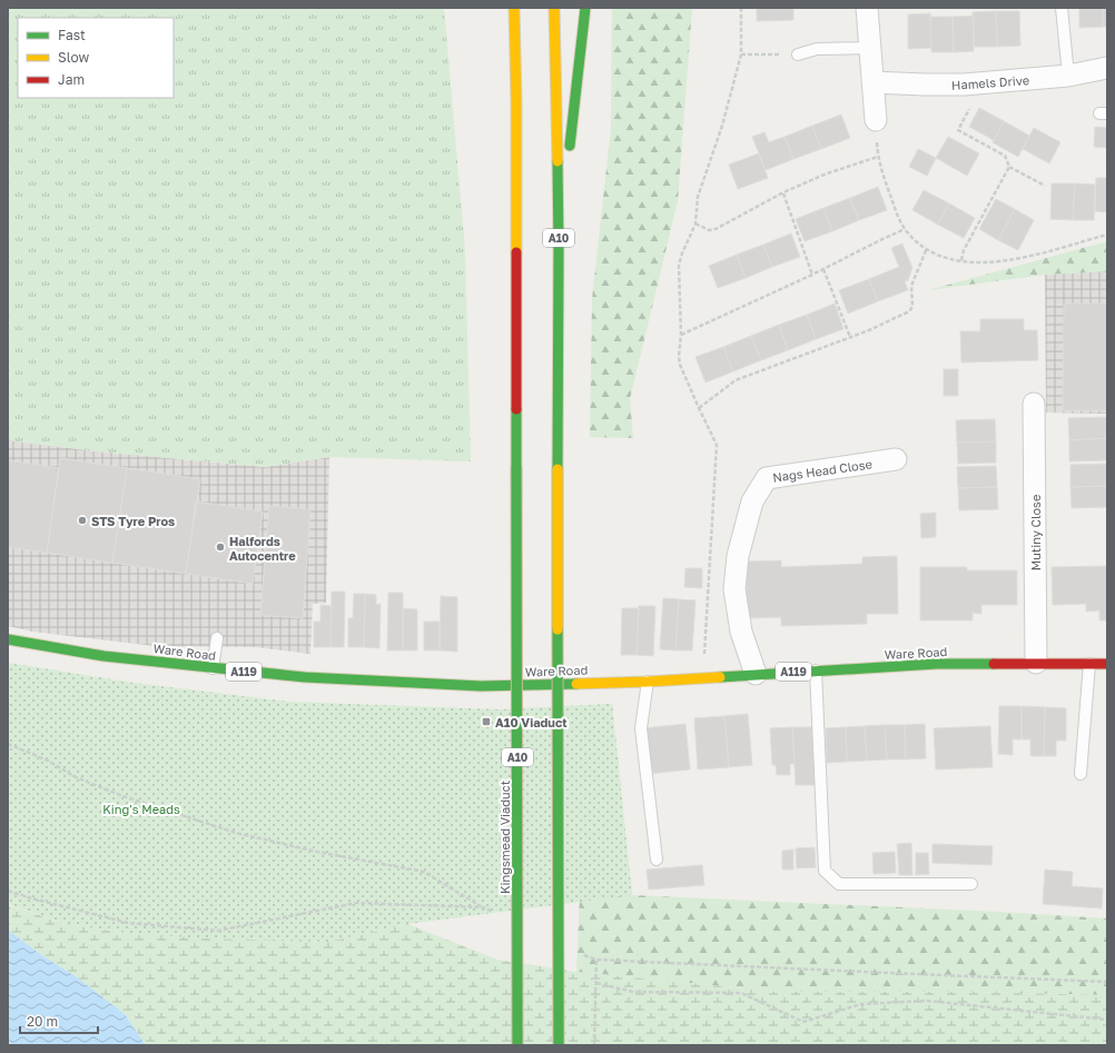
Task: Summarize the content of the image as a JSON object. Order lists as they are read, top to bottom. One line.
{"streets":{"main road":["A10","Ware Road","A119","Kingsmead Viaduct"],"street":["Hamels Drive","Nags Head Close","Mutiny Close"]},"crossings":[["A10","Kingsmead Viaduct"],["Nags Head Close","Ware Road"],["Mutiny Close","Ware Road"]],"parks":["King's Meads"],"places":{"other":["STS Tyre Pros","Halfords Autocentre"],"transit":["A10 Viaduct"]},"legend":["Fast","Slow","Jam"],"scale_bar":"20 m"}
